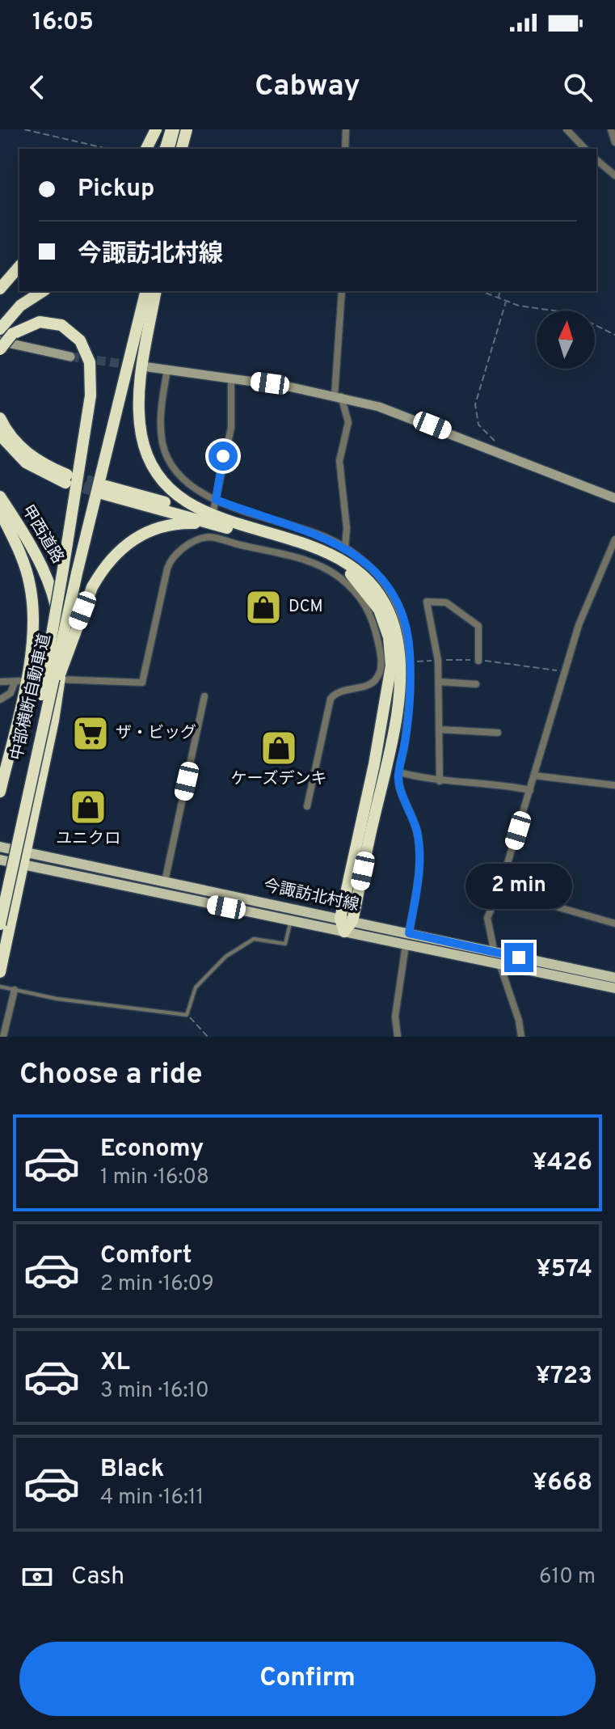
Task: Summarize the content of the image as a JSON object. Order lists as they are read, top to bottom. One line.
{"streets":{"highway":["甲西道路","中部横断自動車道"],"main road":["今諏訪北村線"]},"crossings":[["甲西道路","今諏訪北村線"]],"places":{"shop":["DCM","ケーズデンキ","ユニクロ"],"supermarket":["ザ・ビッグ"]},"north":"top","page":{"status":"16:05","header":"Cabway","banner":["Pickup","今諏訪北村線"],"bubble":"2 min","heading":"Choose a ride","list":[{"name":"Economy","note":"1 min · 16:08","value":"¥426"},{"name":"Comfort","note":"2 min · 16:09","value":"¥574"},{"name":"XL","note":"3 min · 16:10","value":"¥723"},{"name":"Black","note":"4 min · 16:11","value":"¥668"}],"pay":["Cash","610 m"],"buttons":"Confirm"}}
